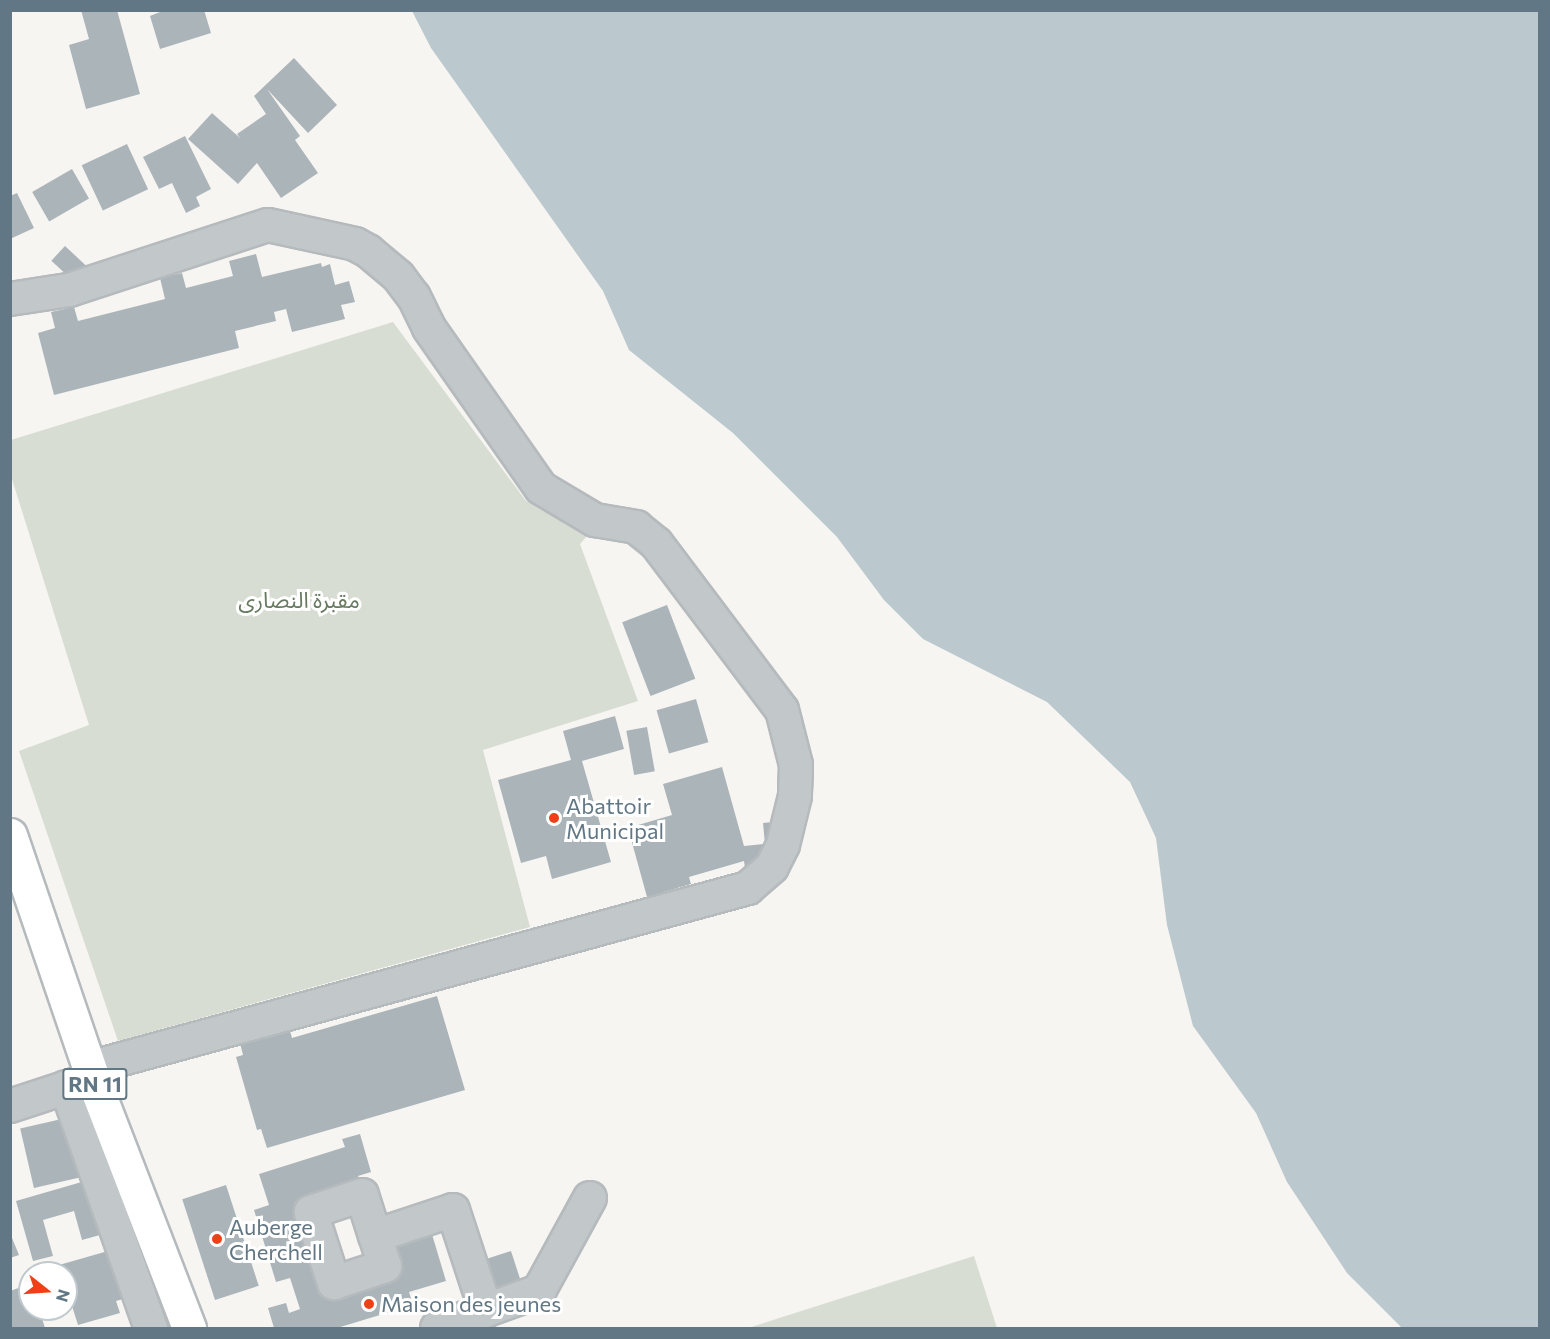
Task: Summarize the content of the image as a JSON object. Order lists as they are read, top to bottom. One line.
{"streets":{"main road":["RN 11"]},"parks":["مقبرة النصارى"],"places":["Abattoir Municipal","Auberge Cherchell","Maison des jeunes"],"north":"right"}
